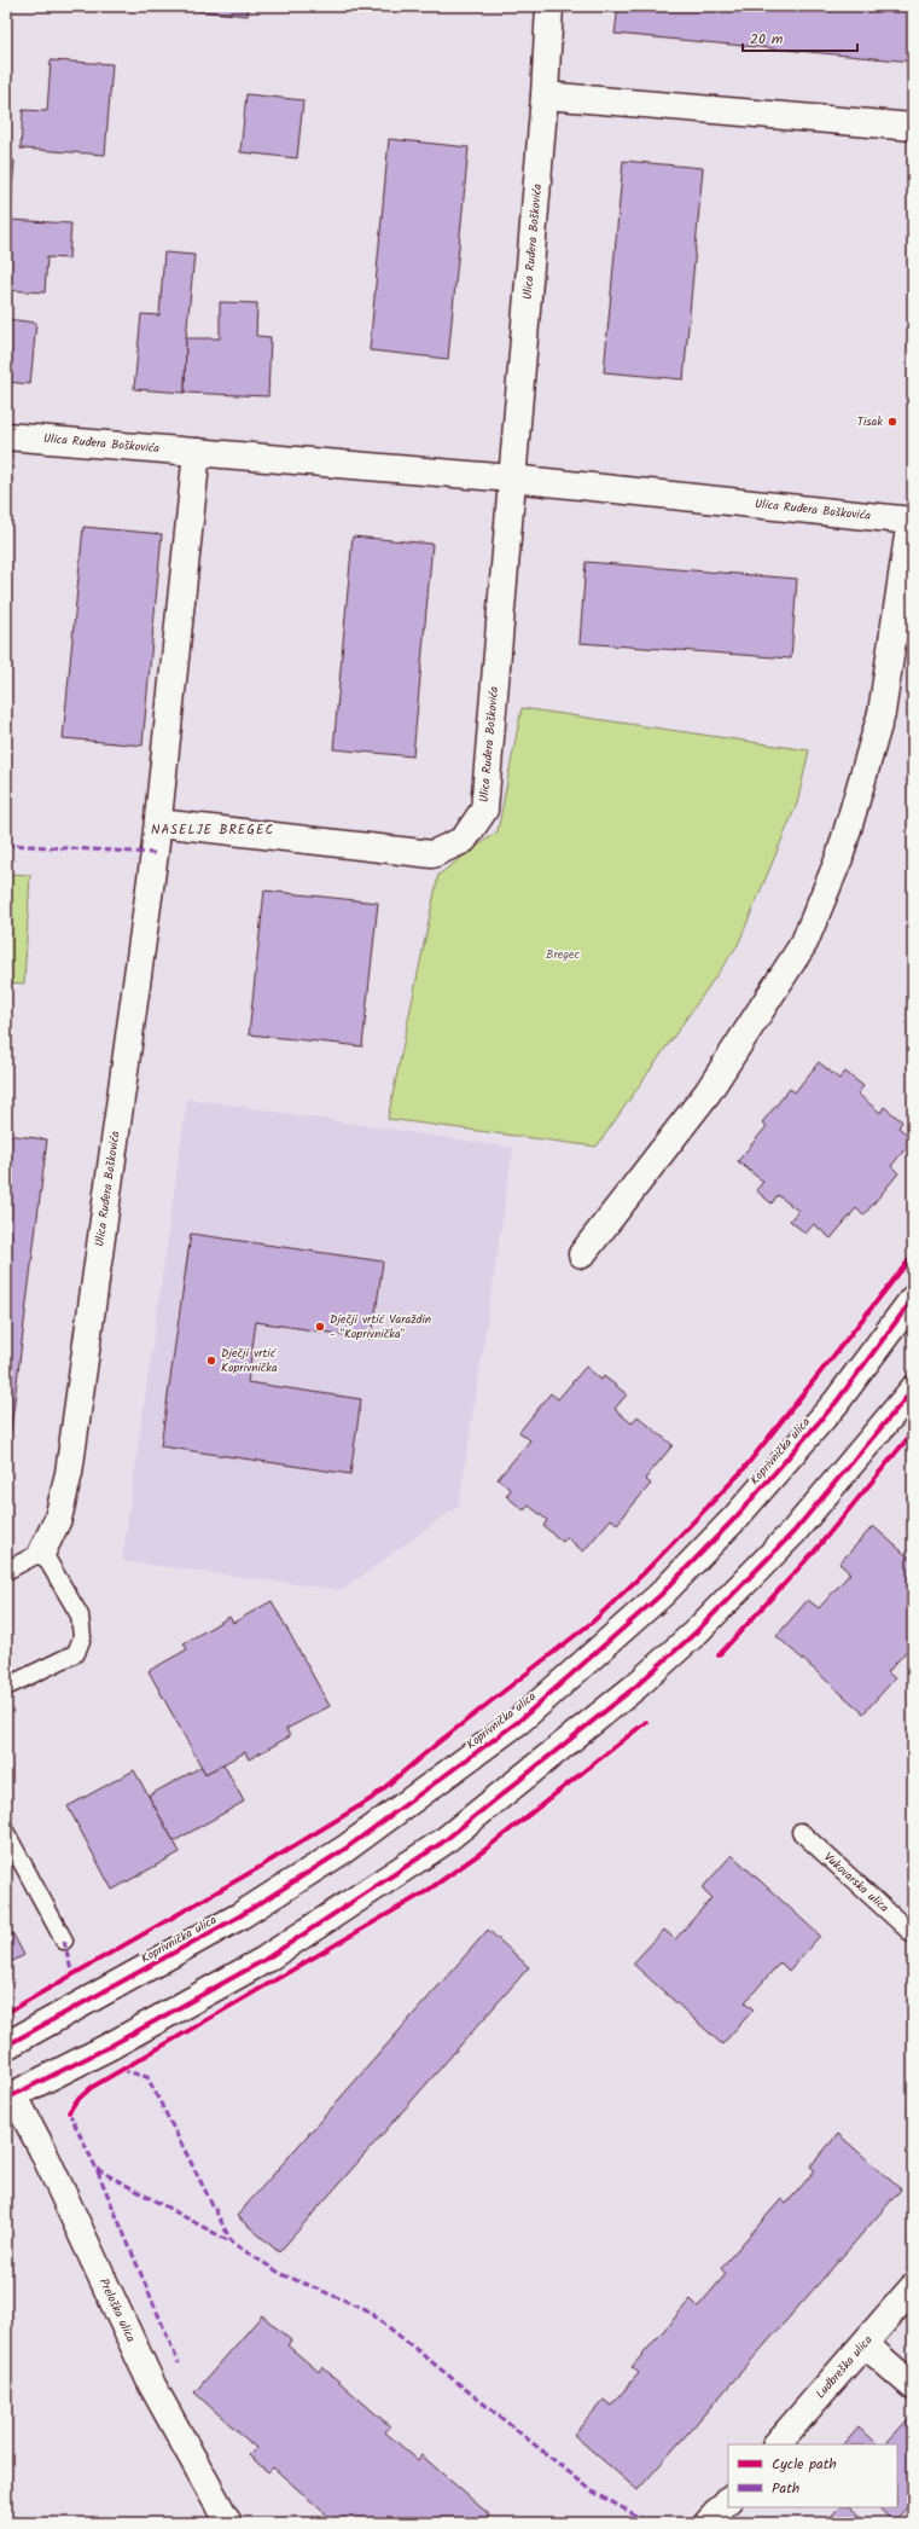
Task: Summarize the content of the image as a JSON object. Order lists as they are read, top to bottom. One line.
{"streets":{"street":["Ulica Ruđera Boškovića","Koprivnička ulica","Preloška ulica","Ludbreška ulica"],"lane":["Vukovarska ulica"]},"districts":["NASELJE BREGEC"],"parks":["Bregec"],"places":["Tisak","Dječji vrtić Varaždin - \"Koprivnička\"","Dječji vrtić Koprivnička"],"legend":["Cycle path","Path"],"scale_bar":"20 m"}
